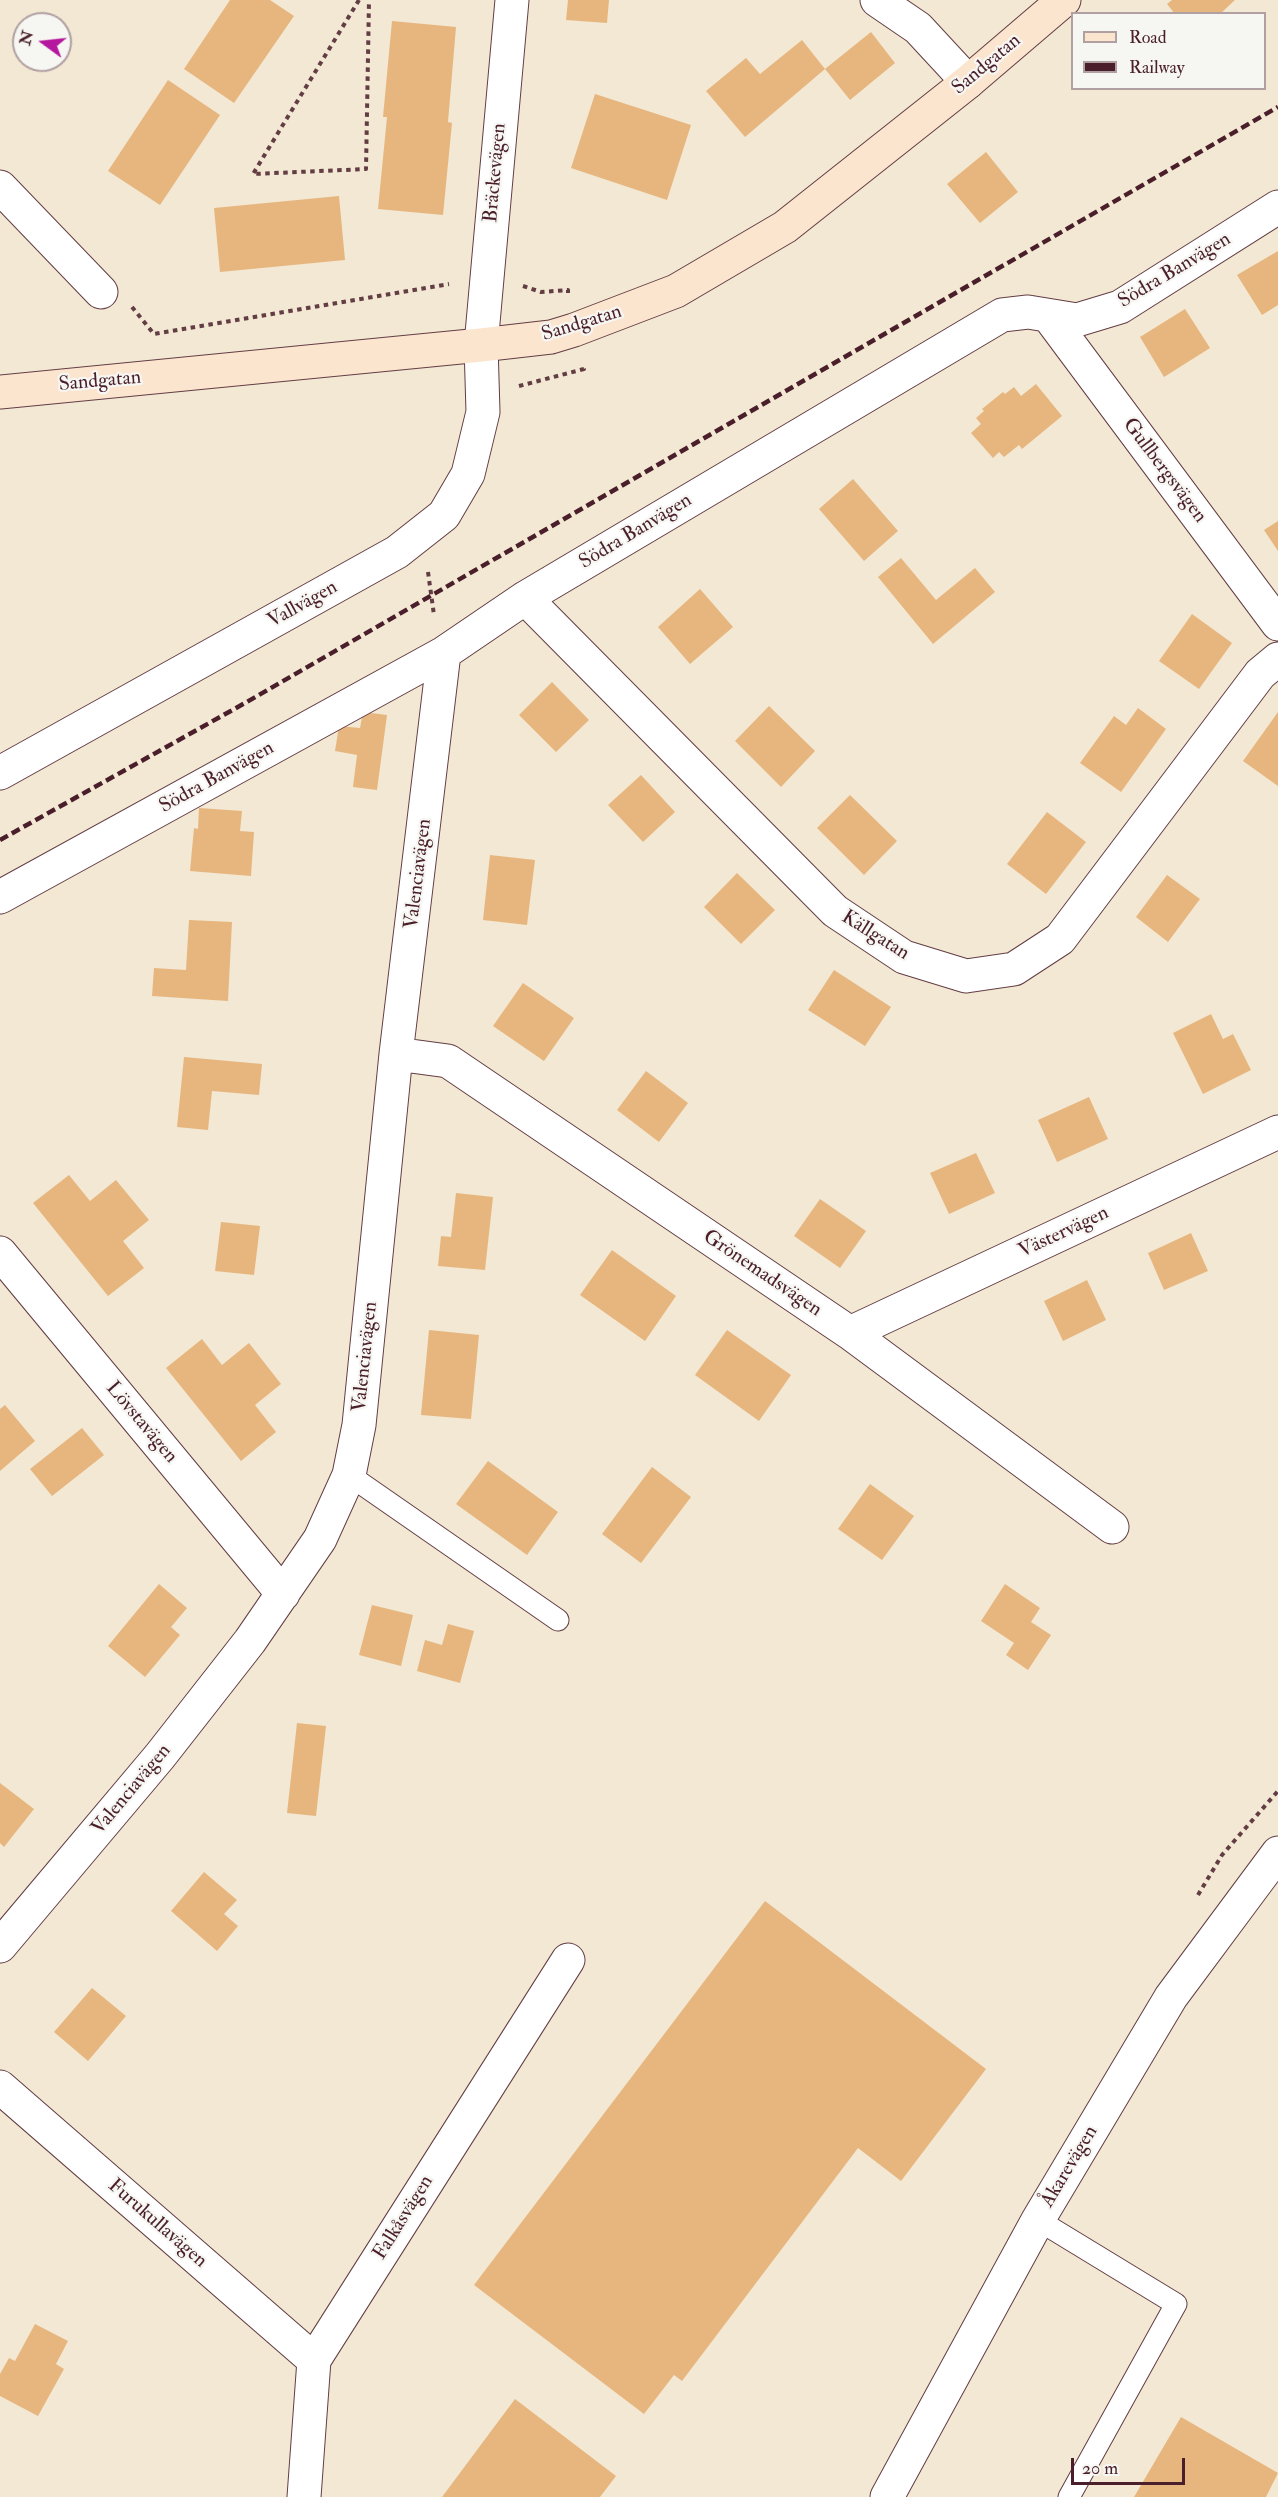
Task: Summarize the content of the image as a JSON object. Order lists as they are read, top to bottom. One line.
{"streets":{"main road":["Sandgatan"],"street":["Bräckevägen","Södra Banvägen","Gullbergsvägen","Vallvägen","Valenciavägen","Källgatan","Västervägen","Grönemadsvägen","Lövstavägen","Åkarevägen","Falkåsvägen","Furukullavägen"]},"crossings":[["Sandgatan","Bräckevägen"],["Sandgatan","Vallvägen"],["Bräckevägen","Vallvägen"],["Södra Banvägen","Gullbergsvägen"],["Södra Banvägen","Valenciavägen"],["Södra Banvägen","Källgatan"],["Valenciavägen","Grönemadsvägen"],["Valenciavägen","Lövstavägen"],["Västervägen","Grönemadsvägen"],["Falkåsvägen","Furukullavägen"]],"legend":["Road","Railway"],"scale_bar":"20 m","north":"left"}
